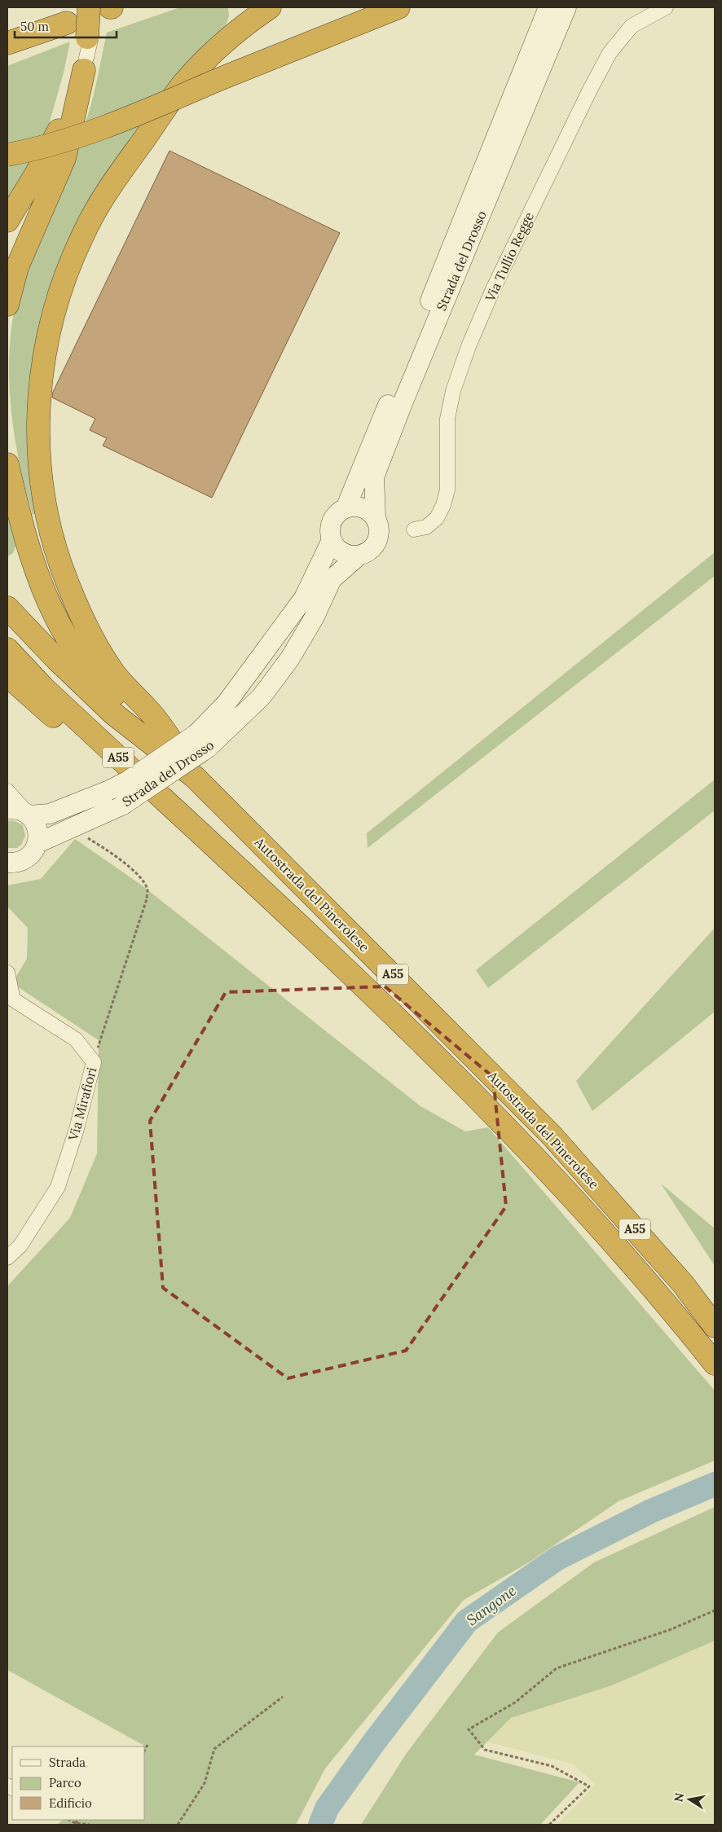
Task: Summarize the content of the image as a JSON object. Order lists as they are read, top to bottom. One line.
{"streets":{"highway":["A55","Autostrada del Pinerolese"],"street":["Via Tullio Regge","Strada del Drosso","Via Mirafiori"]},"water":["Sangone"],"legend":["Strada","Parco","Edificio"],"scale_bar":"50 m","north":"left"}
